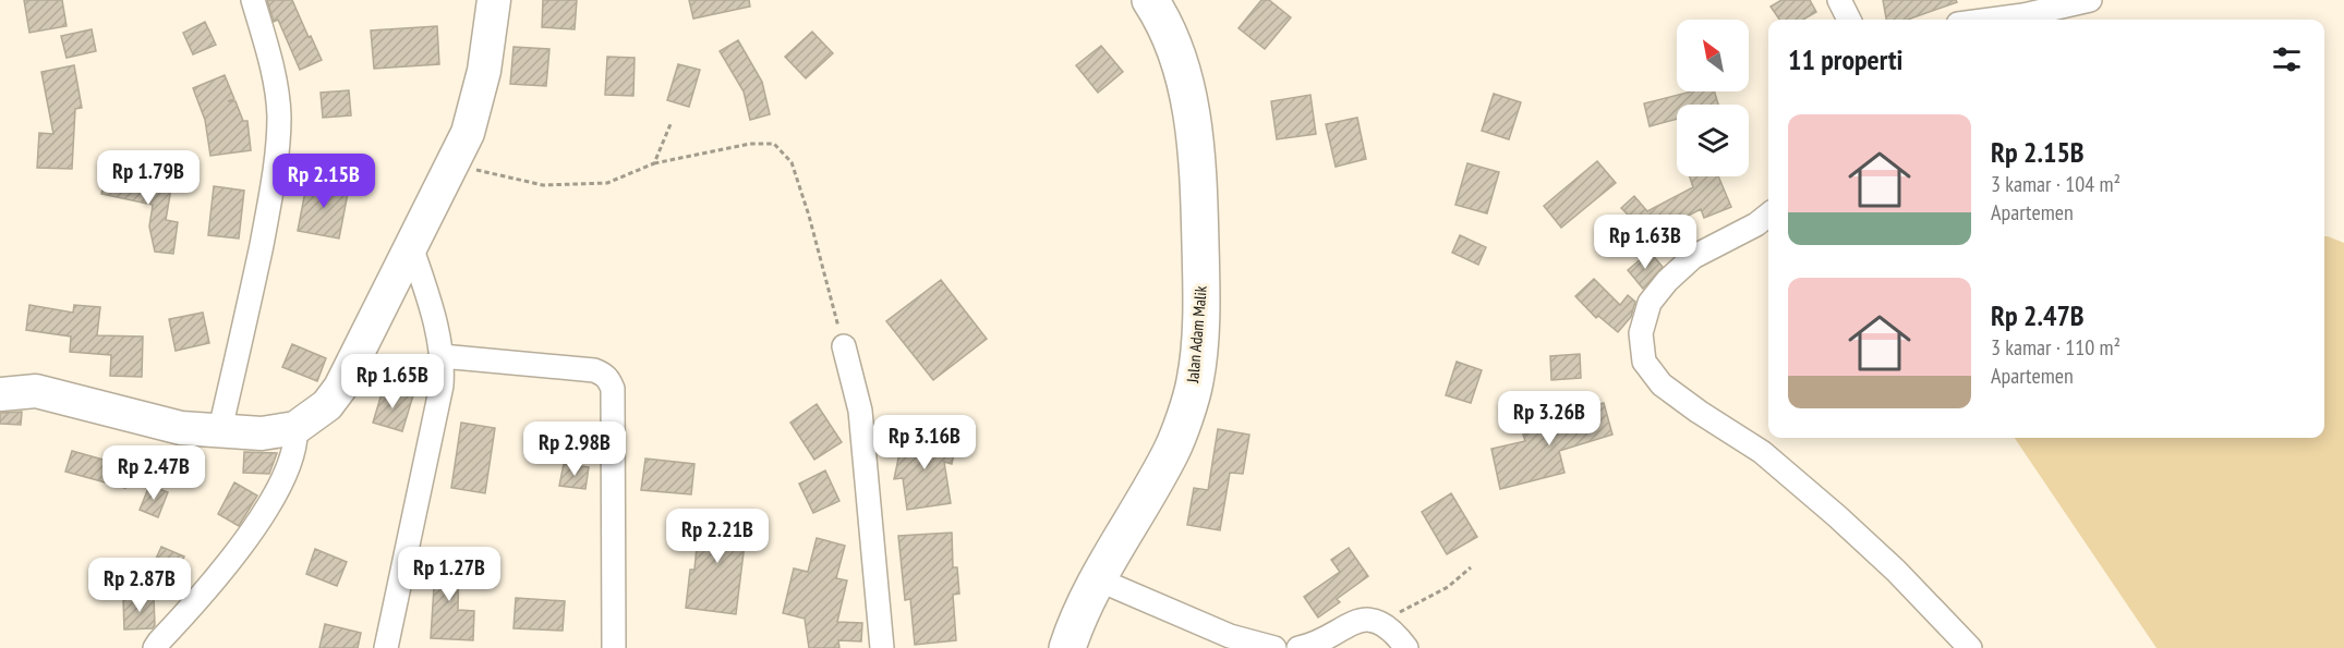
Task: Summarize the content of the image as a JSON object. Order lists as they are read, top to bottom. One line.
{"streets":{"highway":["Jalan Adam Malik"]},"north":"top left","page":{"heading":"11 properti","list":[{"name":"Rp 2.15B","note":"3 kamar · 104 m² · Apartemen"},{"name":"Rp 2.47B","note":"3 kamar · 110 m² · Apartemen"}],"price":["Rp 1.79B","Rp 2.15B","Rp 1.63B","Rp 1.65B","Rp 3.26B","Rp 3.16B","Rp 2.98B","Rp 2.47B","Rp 2.21B","Rp 1.27B","Rp 2.87B"]}}
